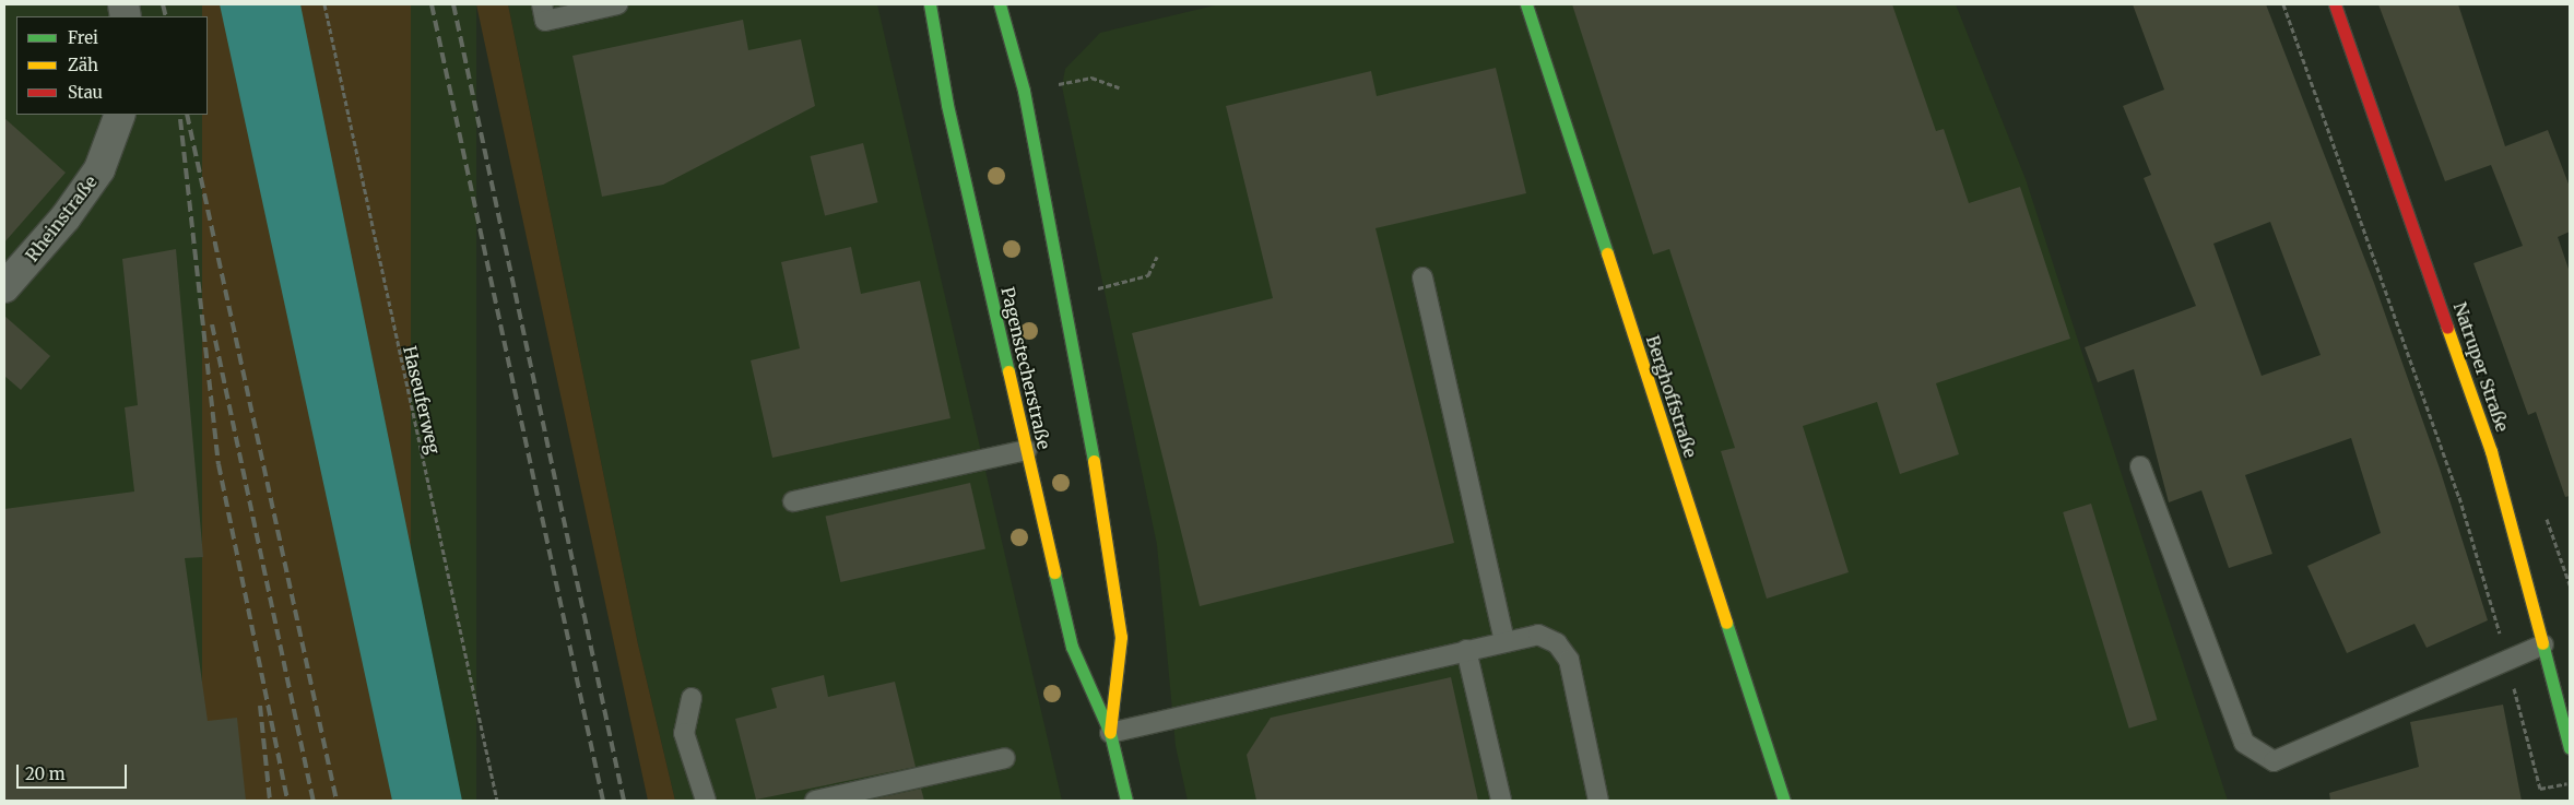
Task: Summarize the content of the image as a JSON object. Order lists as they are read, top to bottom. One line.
{"streets":{"street":["Rheinstraße","Natruper Straße","Pagenstecherstraße","Berghoffstraße"],"path":["Haseuferweg"]},"legend":["Frei","Zäh","Stau"],"scale_bar":"20 m"}
